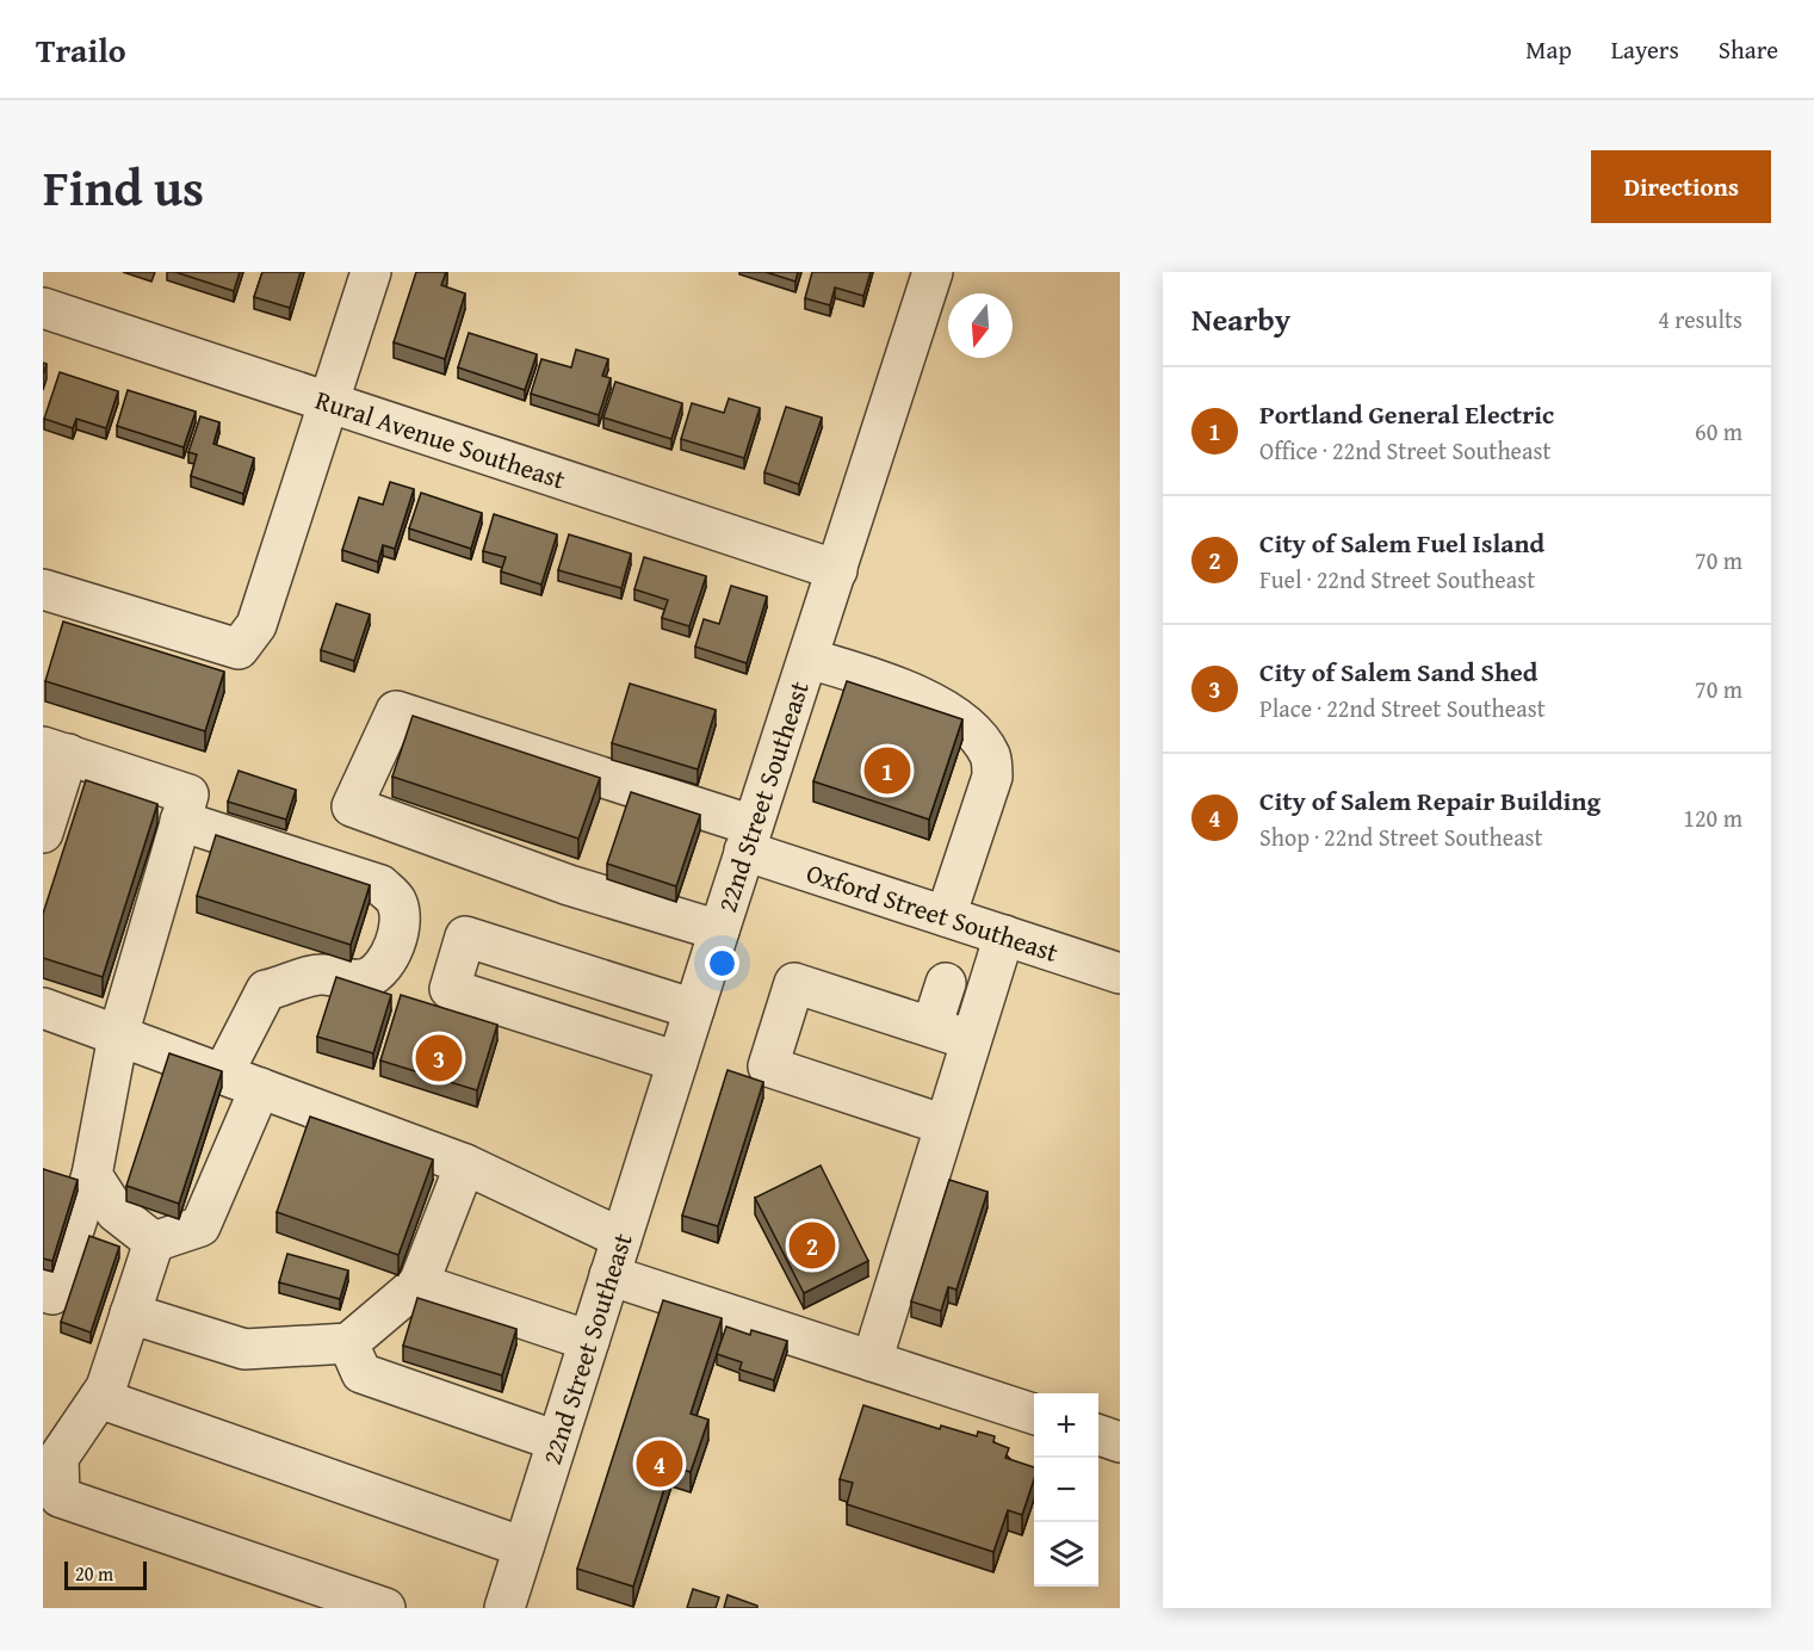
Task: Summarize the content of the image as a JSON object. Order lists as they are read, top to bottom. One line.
{"streets":{"street":["Rural Avenue Southeast","22nd Street Southeast","Oxford Street Southeast"]},"crossings":[["Rural Avenue Southeast","22nd Street Southeast"],["22nd Street Southeast","Oxford Street Southeast"]],"scale_bar":"20 m","north":"bottom","page":{"header":"Trailo","nav":["Map","Layers","Share"],"title":"Find us","buttons":"Directions","heading":["Nearby","4 results"],"list":[{"mark":"1","name":"Portland General Electric","note":"Office · 22nd Street Southeast","value":"60 m"},{"mark":"2","name":"City of Salem Fuel Island","note":"Fuel · 22nd Street Southeast","value":"70 m"},{"mark":"3","name":"City of Salem Sand Shed","note":"Place · 22nd Street Southeast","value":"70 m"},{"mark":"4","name":"City of Salem Repair Building","note":"Shop · 22nd Street Southeast","value":"120 m"}],"pins":["1","3","2","4"],"map_buttons":["+","−"],"scale":"20 m"}}
